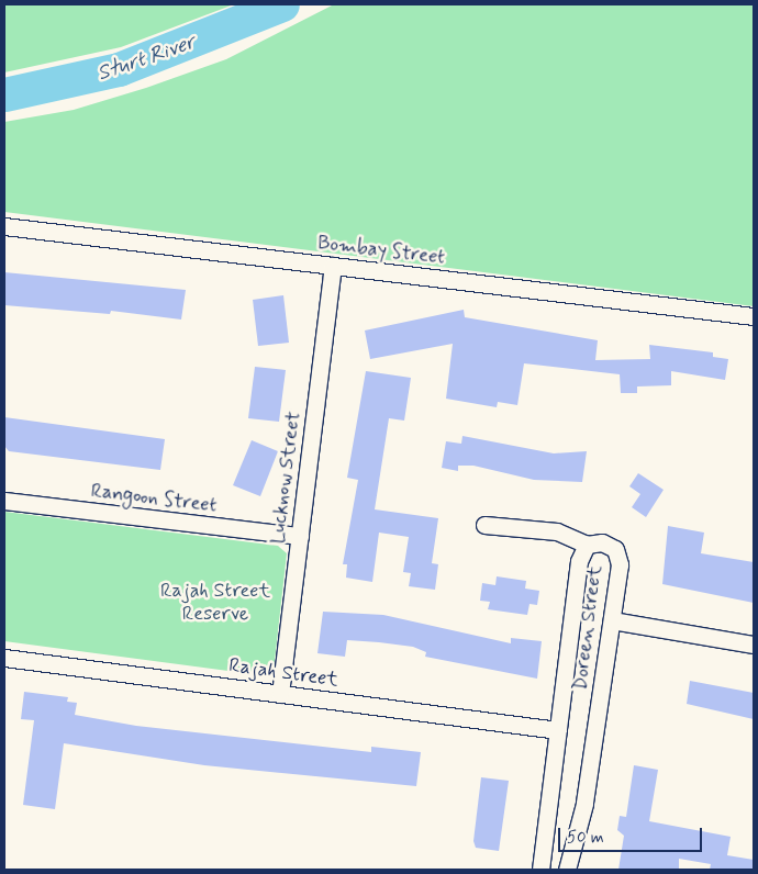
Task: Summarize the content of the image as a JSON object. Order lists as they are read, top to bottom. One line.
{"streets":{"street":["Bombay Street","Lucknow Street","Rangoon Street","Doreen Street","Rajah Street"]},"crossings":[["Bombay Street","Lucknow Street"],["Lucknow Street","Rangoon Street"],["Lucknow Street","Rajah Street"],["Doreen Street","Rajah Street"]],"water":["Sturt River"],"parks":["Rajah Street Reserve"],"scale_bar":"50 m"}
